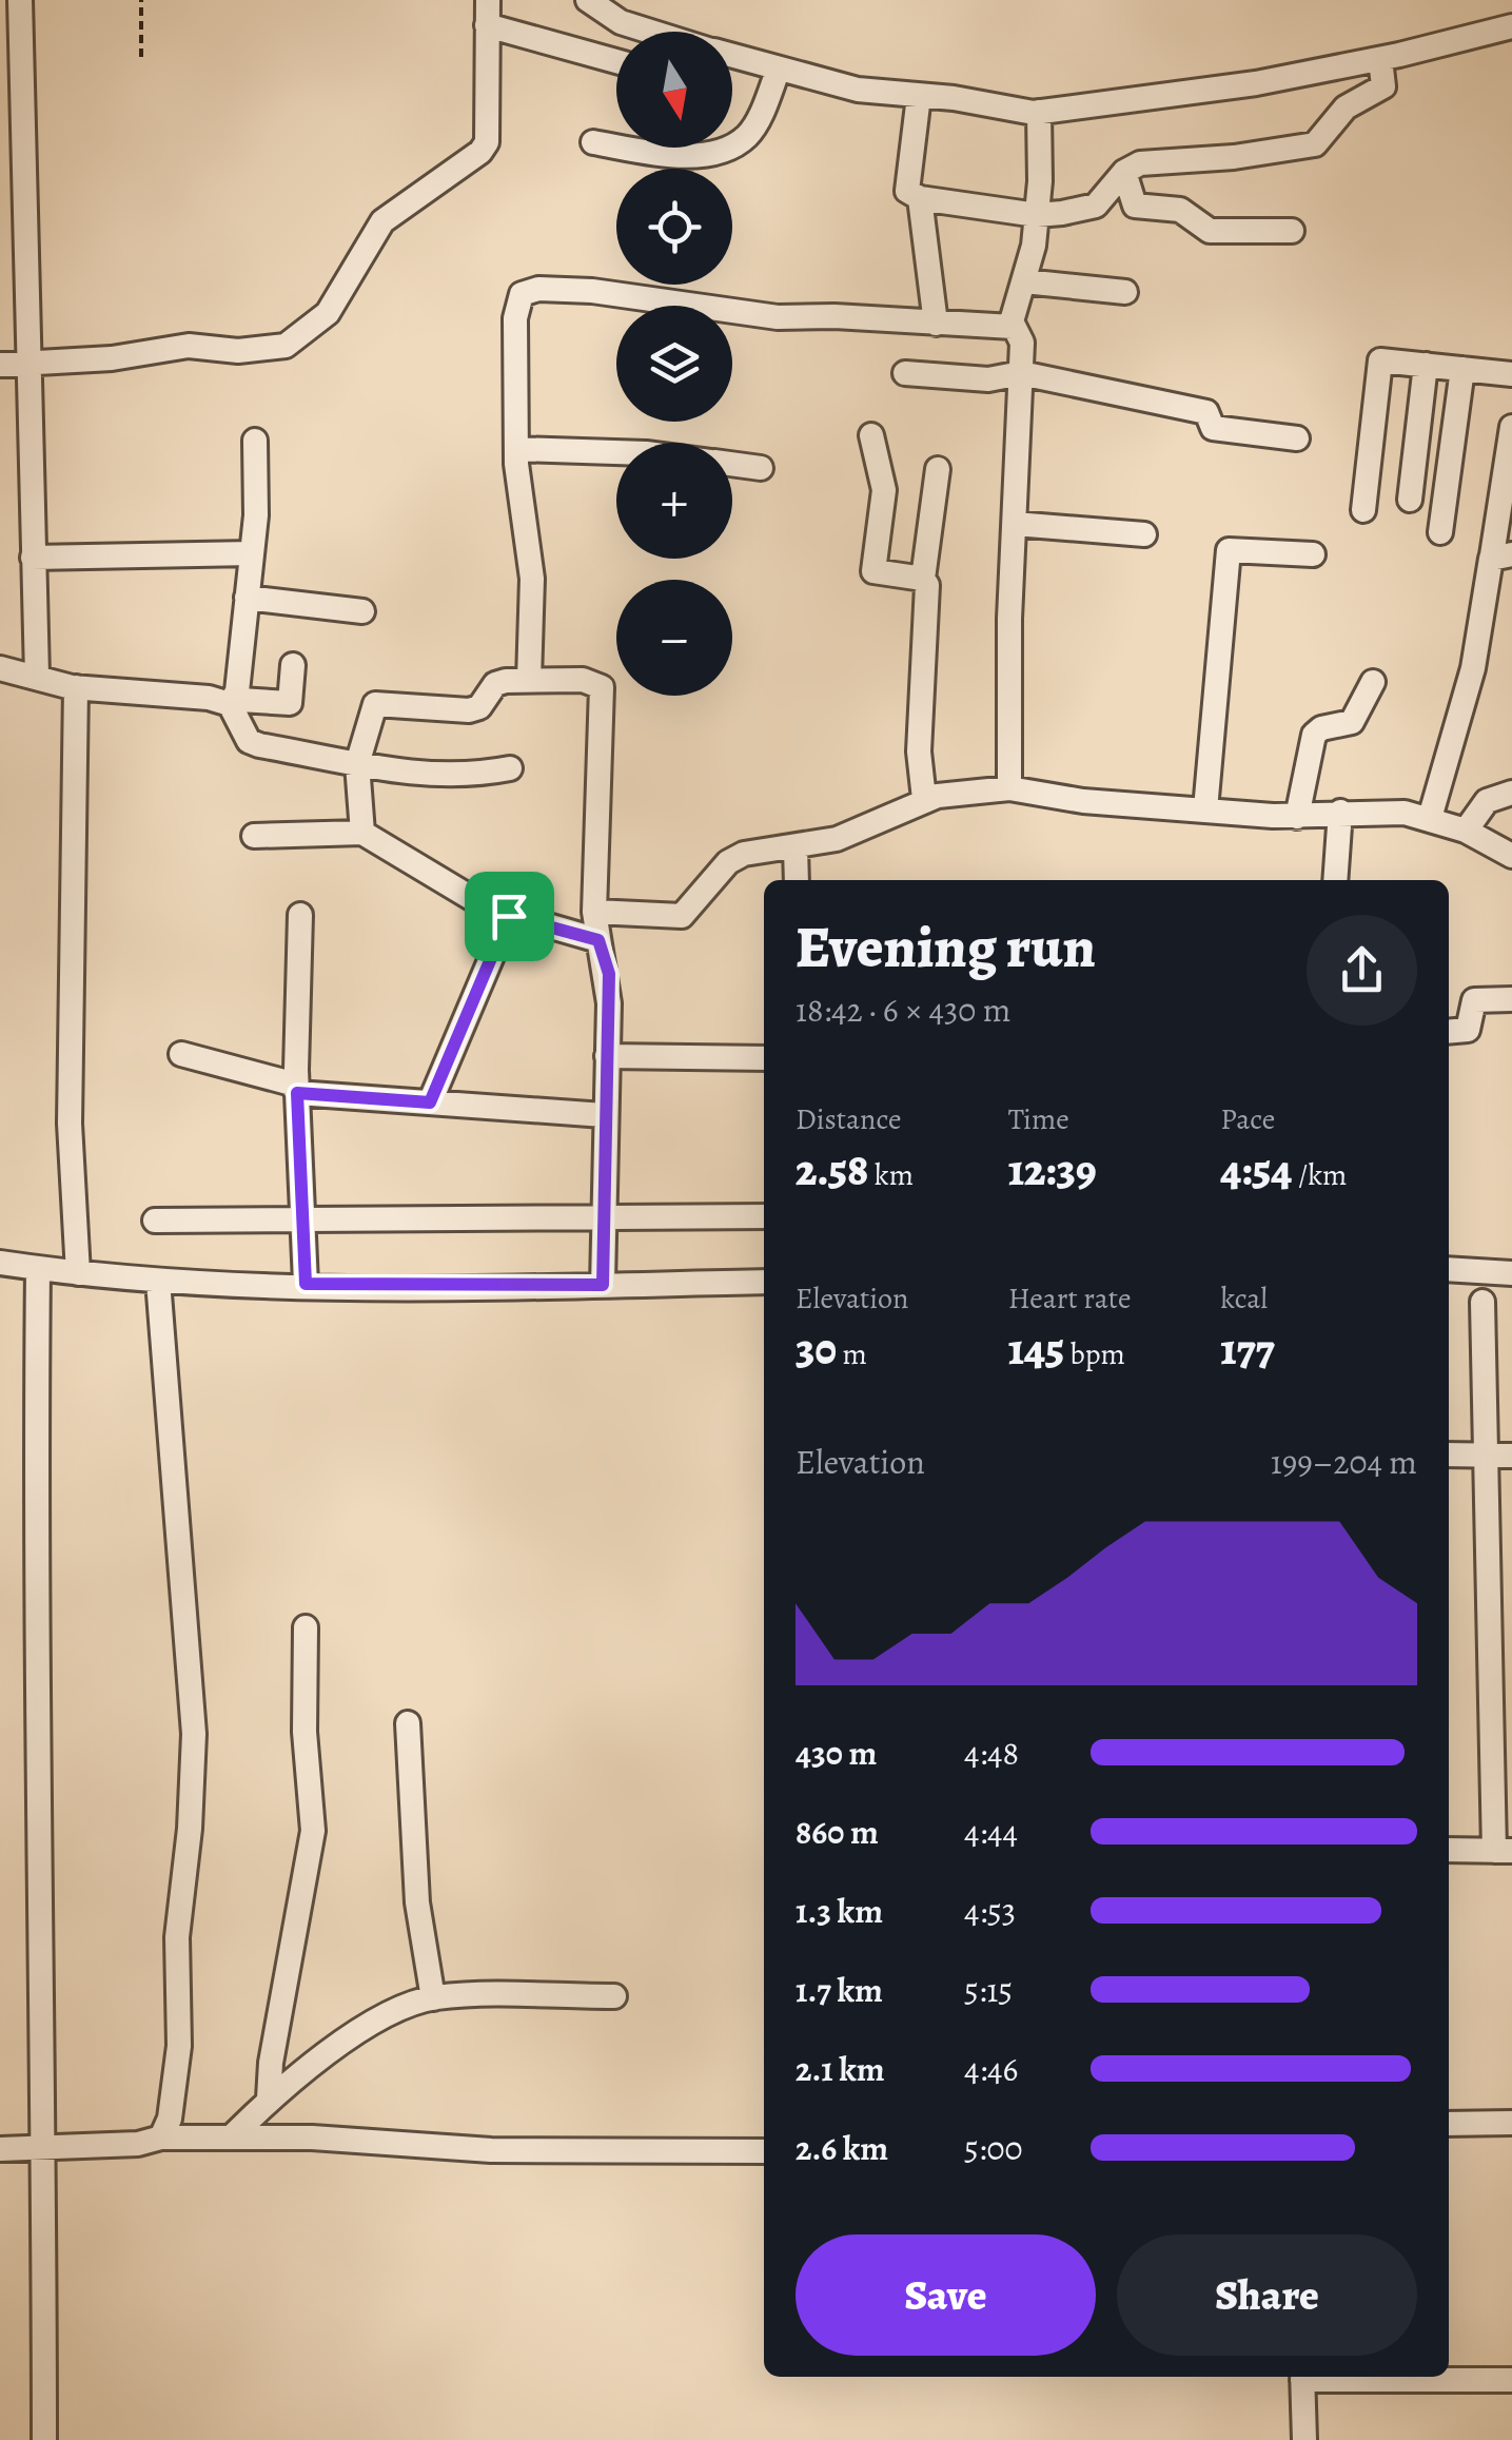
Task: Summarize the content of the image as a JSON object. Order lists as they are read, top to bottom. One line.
{"north":"bottom","page":{"map_buttons":["+","−"],"heading":["Evening run","18:42 · 6 × 430 m"],"stats":[["Distance","2.58 km"],["Time","12:39"],["Pace","4:54 /km"],["Elevation","30 m"],["Heart rate","145 bpm"],["kcal","177"]],"chart":["Elevation","199–204 m"],"list":[{"name":"430 m","note":"4:48"},{"name":"860 m","note":"4:44"},{"name":"1.3 km","note":"4:53"},{"name":"1.7 km","note":"5:15"},{"name":"2.1 km","note":"4:46"},{"name":"2.6 km","note":"5:00"}],"buttons":["Save","Share"]}}
